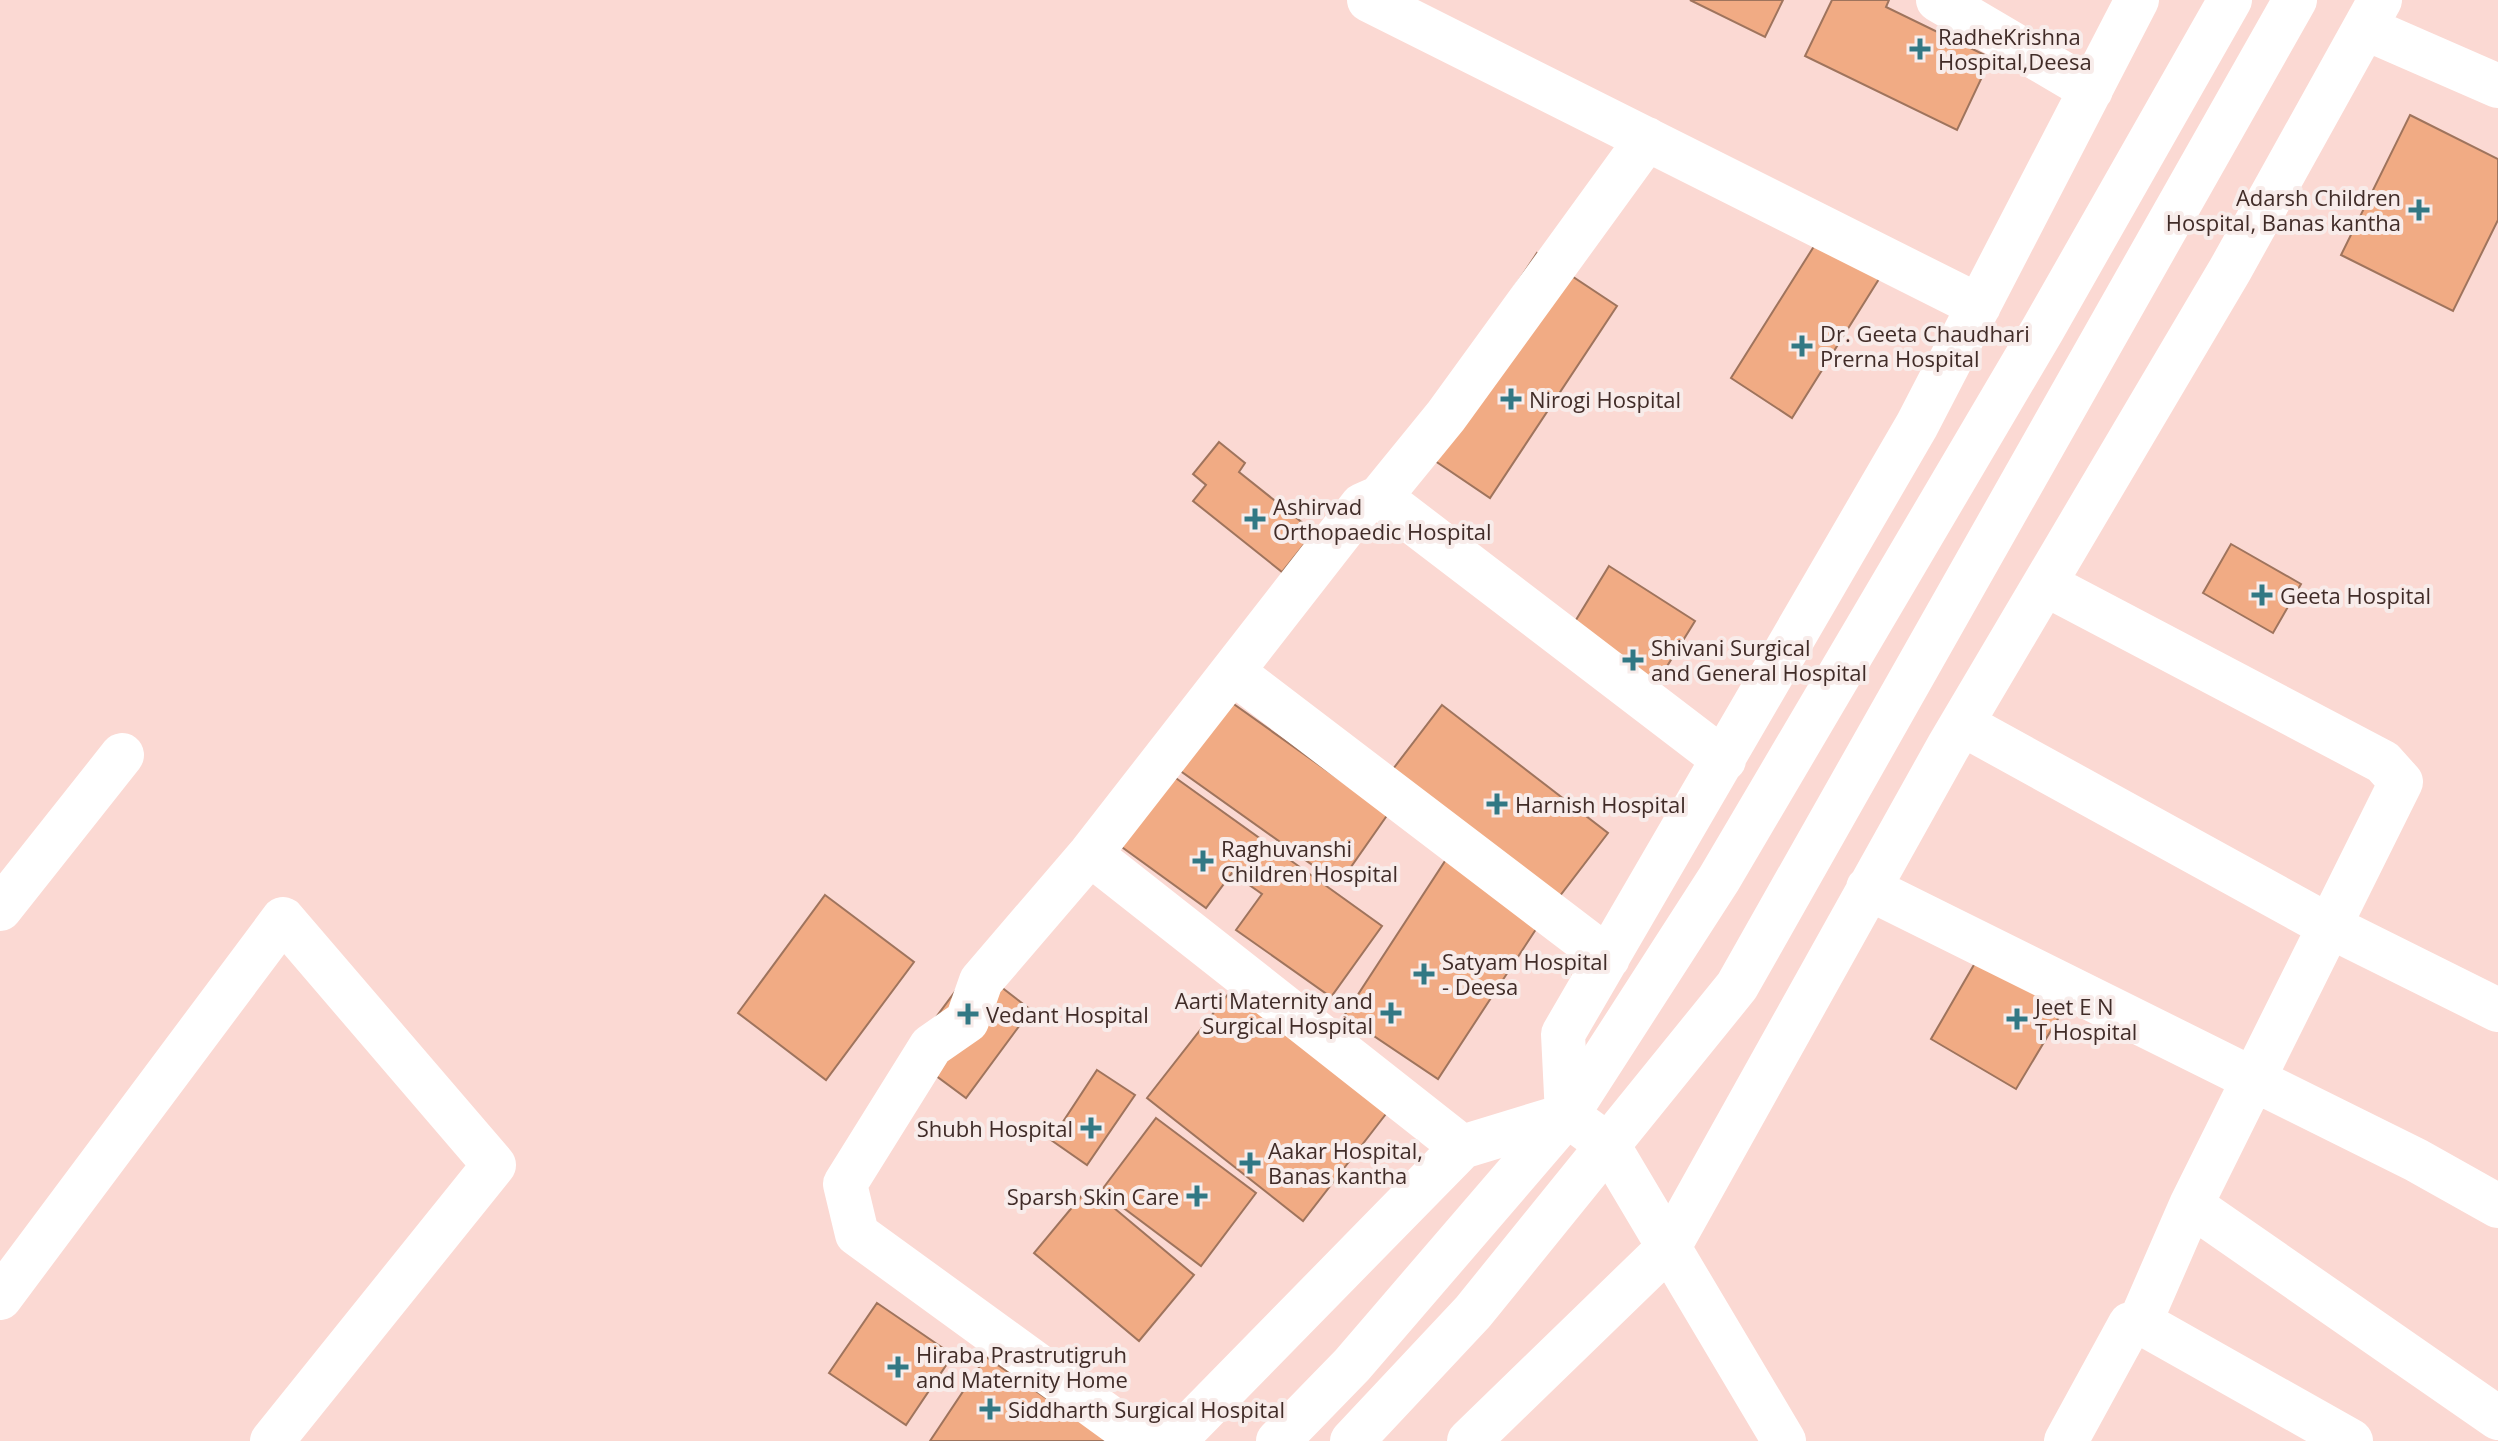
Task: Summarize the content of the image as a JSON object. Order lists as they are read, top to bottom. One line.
{"places":{"health":["RadheKrishna Hospital,Deesa","Adarsh Children Hospital, Banas kantha","Dr. Geeta Chaudhari Prerna Hospital","Nirogi Hospital","Ashirvad Orthopaedic Hospital","Geeta Hospital","Shivani Surgical and General Hospital","Harnish Hospital","Raghuvanshi Children Hospital","Satyam Hospital - Deesa","Aarti Maternity and Surgical Hospital","Vedant Hospital","Jeet E N T Hospital","Shubh Hospital","Aakar Hospital, Banas kantha","Sparsh Skin Care","Hiraba Prastrutigruh and Maternity Home","Siddharth Surgical Hospital"]}}
